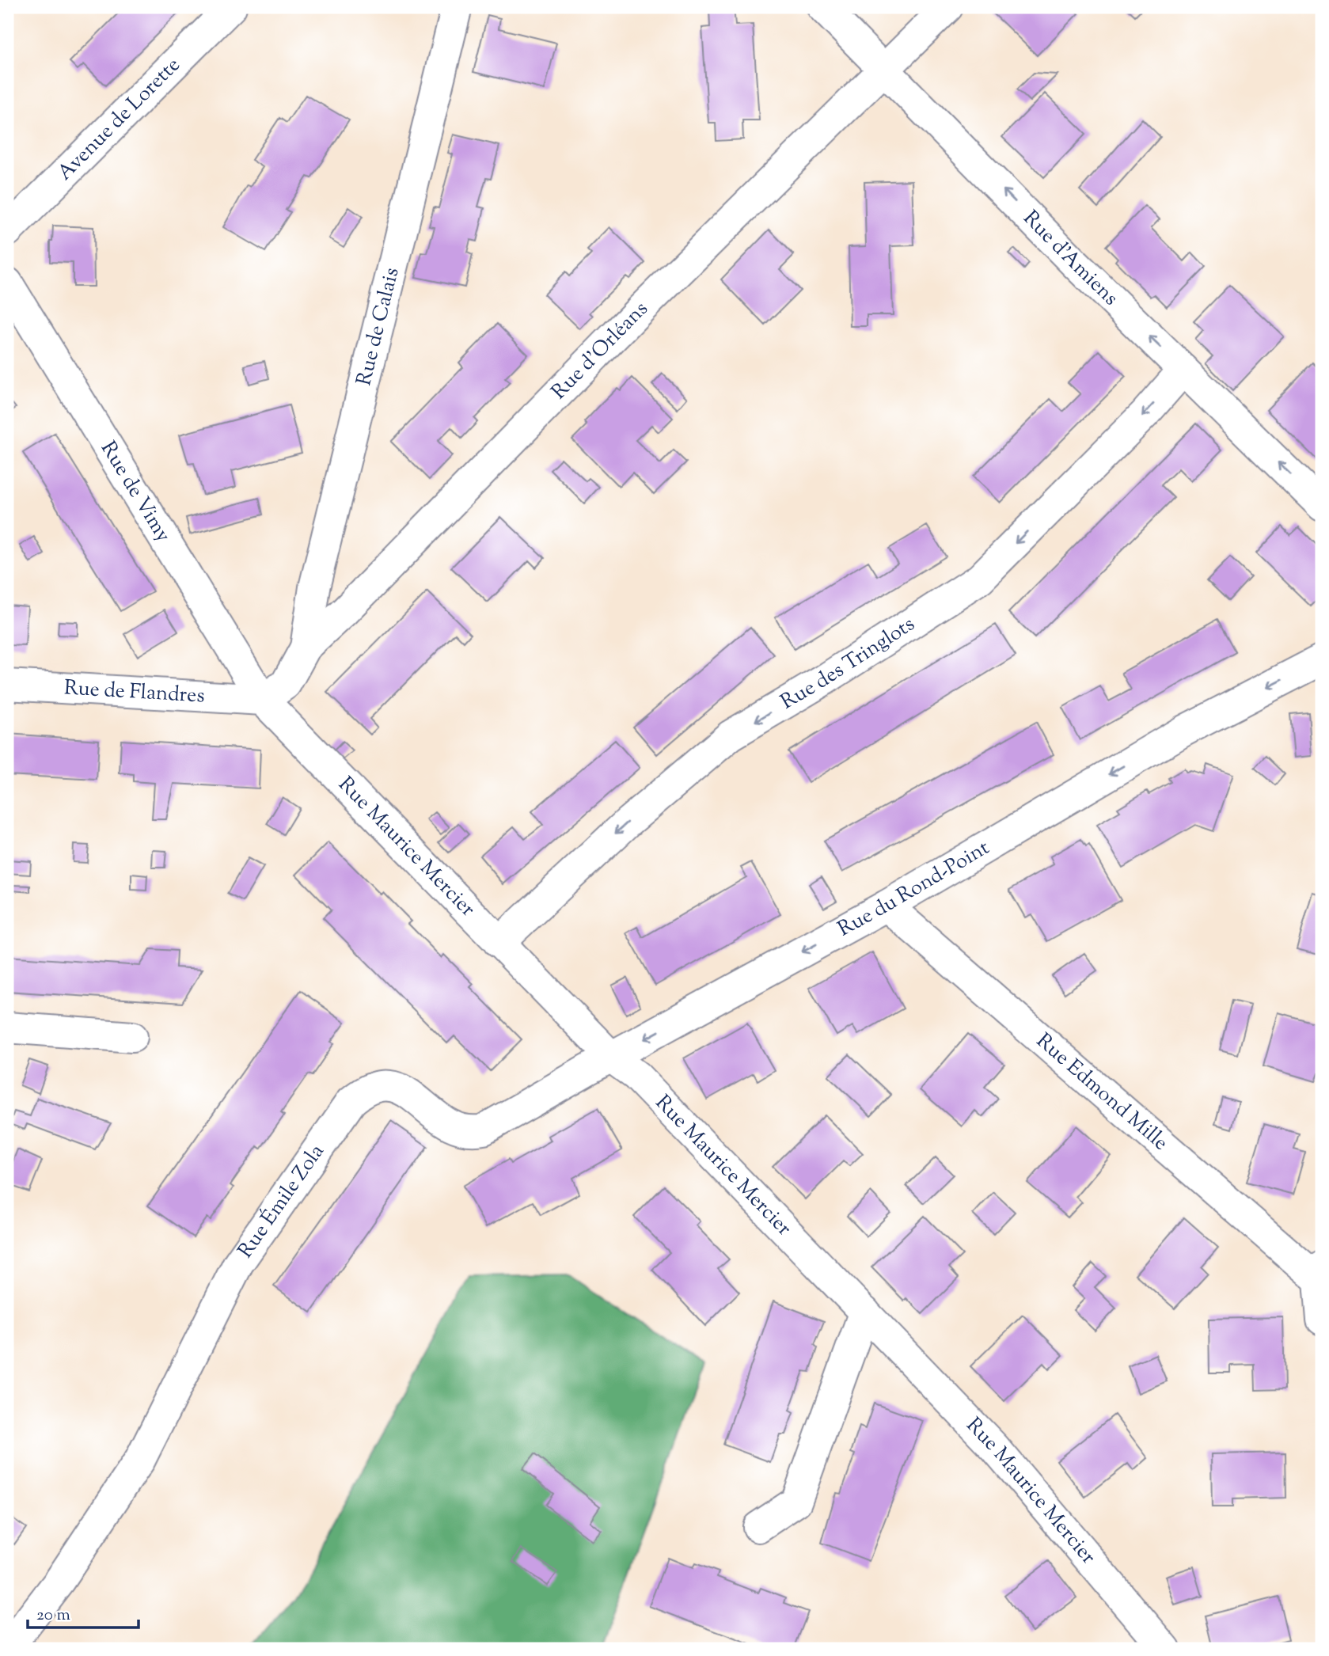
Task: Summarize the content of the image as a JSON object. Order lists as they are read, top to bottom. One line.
{"streets":{"street":["Avenue de Lorette","Rue d'Amiens","Rue de Calais","Rue d'Orléans","Rue de Vimy","Rue des Tringlots","Rue de Flandres","Rue Maurice Mercier","Rue du Rond-Point","Rue Edmond Mille","Rue Émile Zola"]},"crossings":[["Rue d'Amiens","Rue d'Orléans"],["Rue d'Amiens","Rue des Tringlots"],["Rue de Calais","Rue d'Orléans"],["Rue d'Orléans","Rue de Vimy"],["Rue d'Orléans","Rue de Flandres"],["Rue d'Orléans","Rue Maurice Mercier"],["Rue de Vimy","Rue de Flandres"],["Rue de Vimy","Rue Maurice Mercier"],["Rue des Tringlots","Rue Maurice Mercier"],["Rue de Flandres","Rue Maurice Mercier"],["Rue Maurice Mercier","Rue du Rond-Point"],["Rue du Rond-Point","Rue Edmond Mille"],["Rue du Rond-Point","Rue Émile Zola"]],"one_way":["Rue d'Amiens","Rue des Tringlots","Rue du Rond-Point"],"scale_bar":"20 m"}
